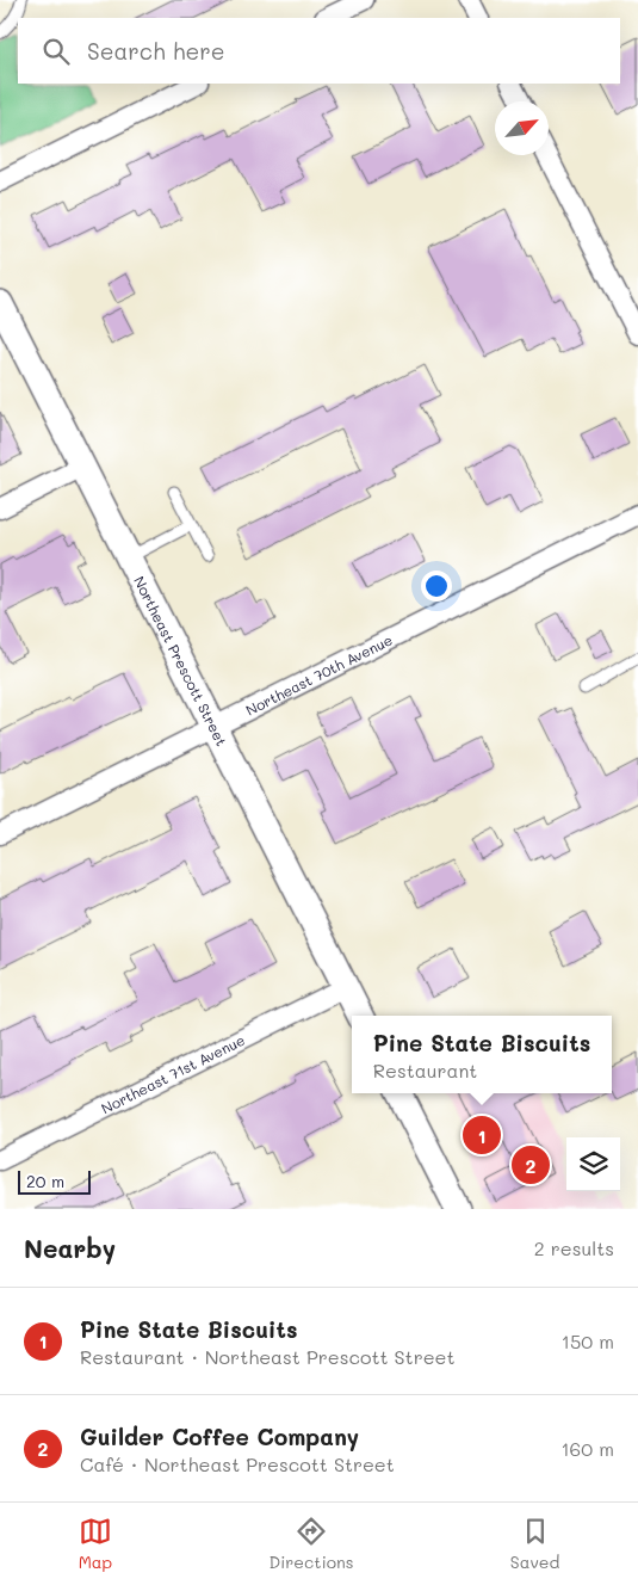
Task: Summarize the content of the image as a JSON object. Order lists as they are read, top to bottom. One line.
{"streets":{"street":["Northeast Prescott Street","Northeast 70th Avenue","Northeast 71st Avenue"]},"crossings":[["Northeast Prescott Street","Northeast 70th Avenue"],["Northeast Prescott Street","Northeast 71st Avenue"]],"scale_bar":"20 m","north":"top right","page":{"search":"Search here","popup":["Pine State Biscuits","Restaurant"],"pins":["1","2"],"scale":"20 m","heading":["Nearby","2 results"],"list":[{"mark":"1","name":"Pine State Biscuits","note":"Restaurant · Northeast Prescott Street","value":"150 m"},{"mark":"2","name":"Guilder Coffee Company","note":"Café · Northeast Prescott Street","value":"160 m"}],"nav":["Map","Directions","Saved"]}}
